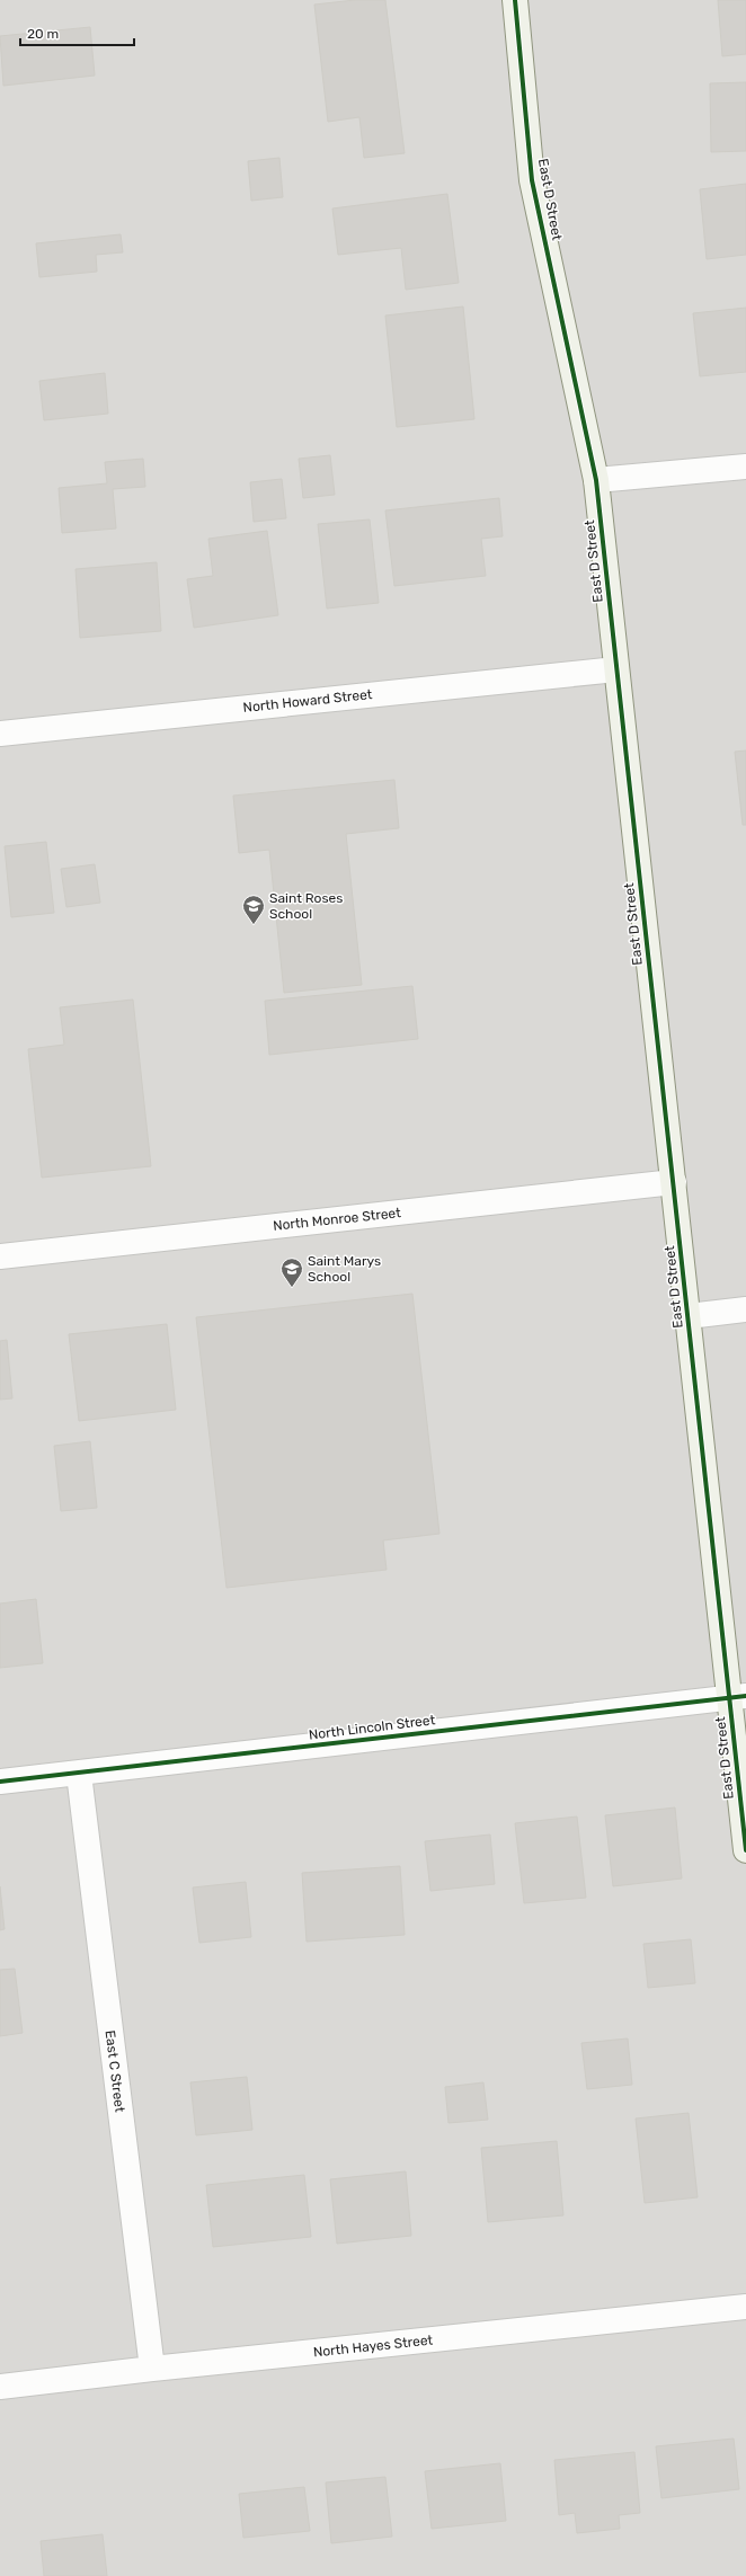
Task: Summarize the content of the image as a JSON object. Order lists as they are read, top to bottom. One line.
{"streets":{"street":["East D Street","North Howard Street","North Monroe Street","North Lincoln Street","East C Street","North Hayes Street"]},"crossings":[["East D Street","North Howard Street"],["East D Street","North Monroe Street"],["East D Street","North Lincoln Street"],["North Lincoln Street","East C Street"],["East C Street","North Hayes Street"]],"places":{"school or university":["Saint Roses School","Saint Marys School"]},"scale_bar":"20 m"}
